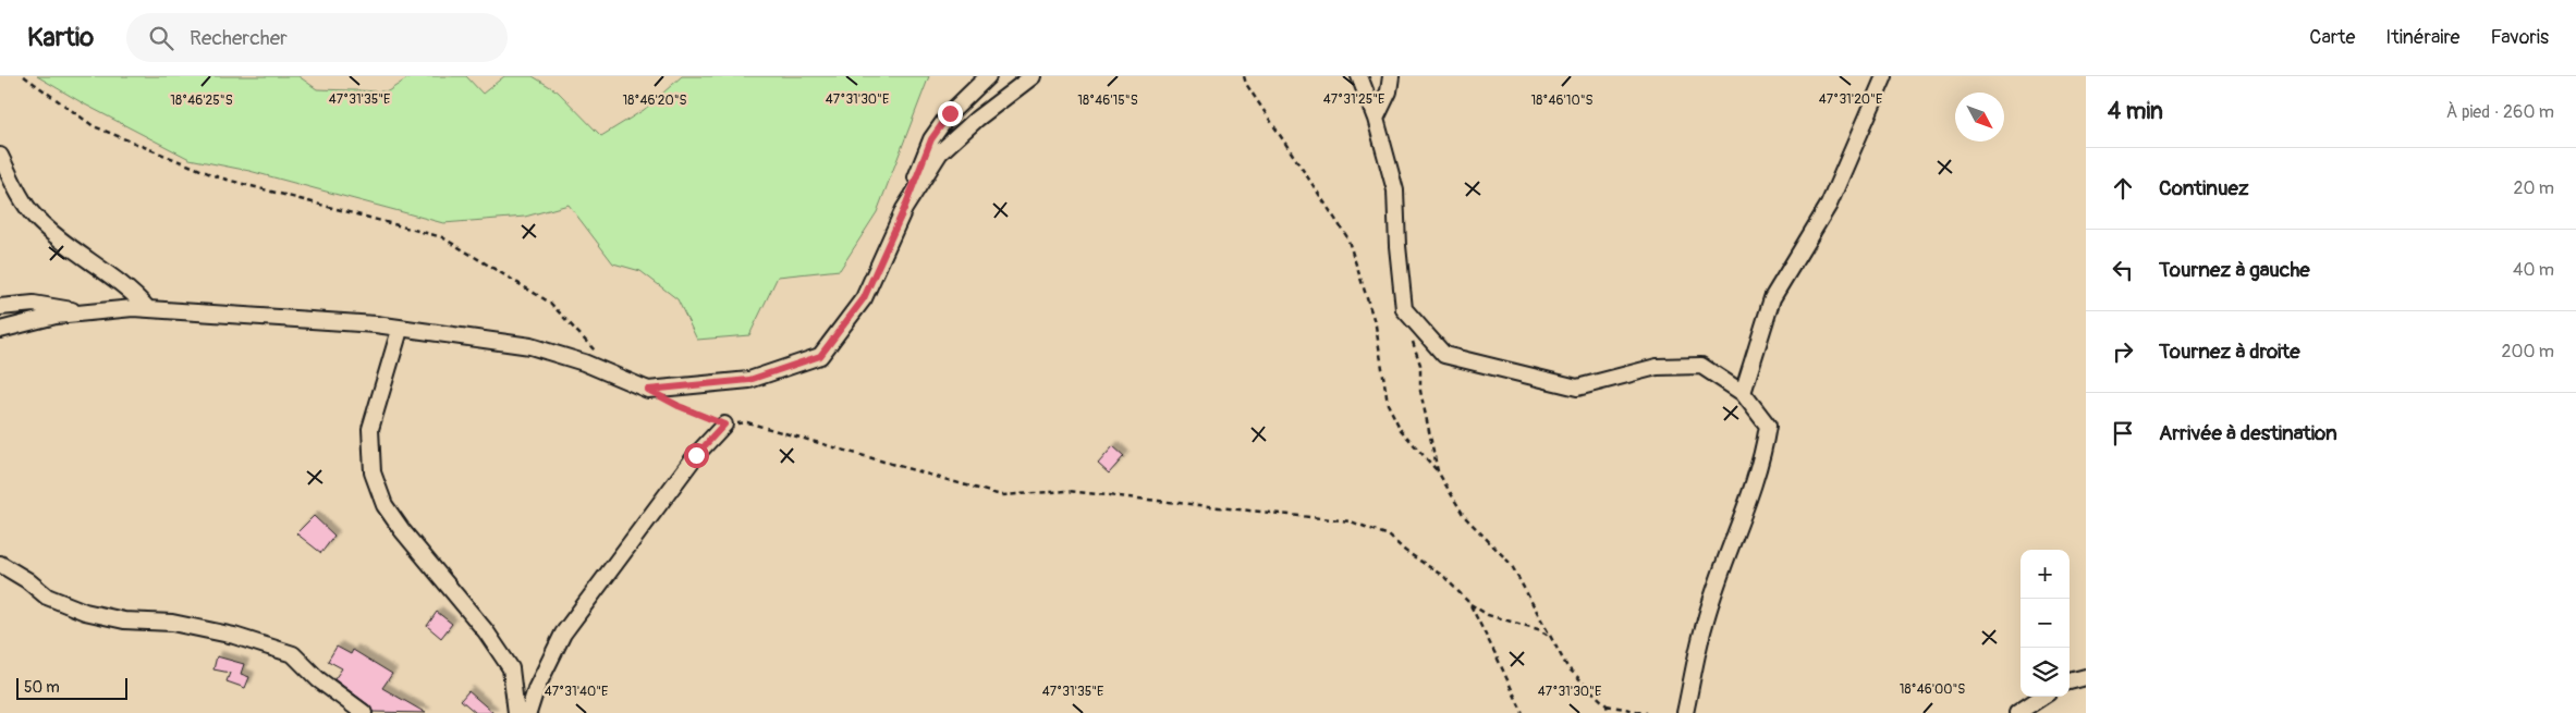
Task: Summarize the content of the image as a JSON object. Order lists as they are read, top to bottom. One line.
{"scale_bar":"50 m","north":"bottom right","page":{"header":"Kartio","search":"Rechercher","nav":["Carte","Itinéraire","Favoris"],"heading":["4 min","À pied · 260 m"],"list":[["Continuez","20 m"],["Tournez à gauche","40 m"],["Tournez à droite","200 m"],"Arrivée à destination"],"map_buttons":["+","−"],"scale":"50 m"},"coordinates":["47°31'35\"E","47°31'30\"E","47°31'25\"E","47°31'20\"E","18°46'15\"S","18°46'25\"S","18°46'20\"S","18°46'10\"S","18°46'00\"S","47°31'40\"E"]}
